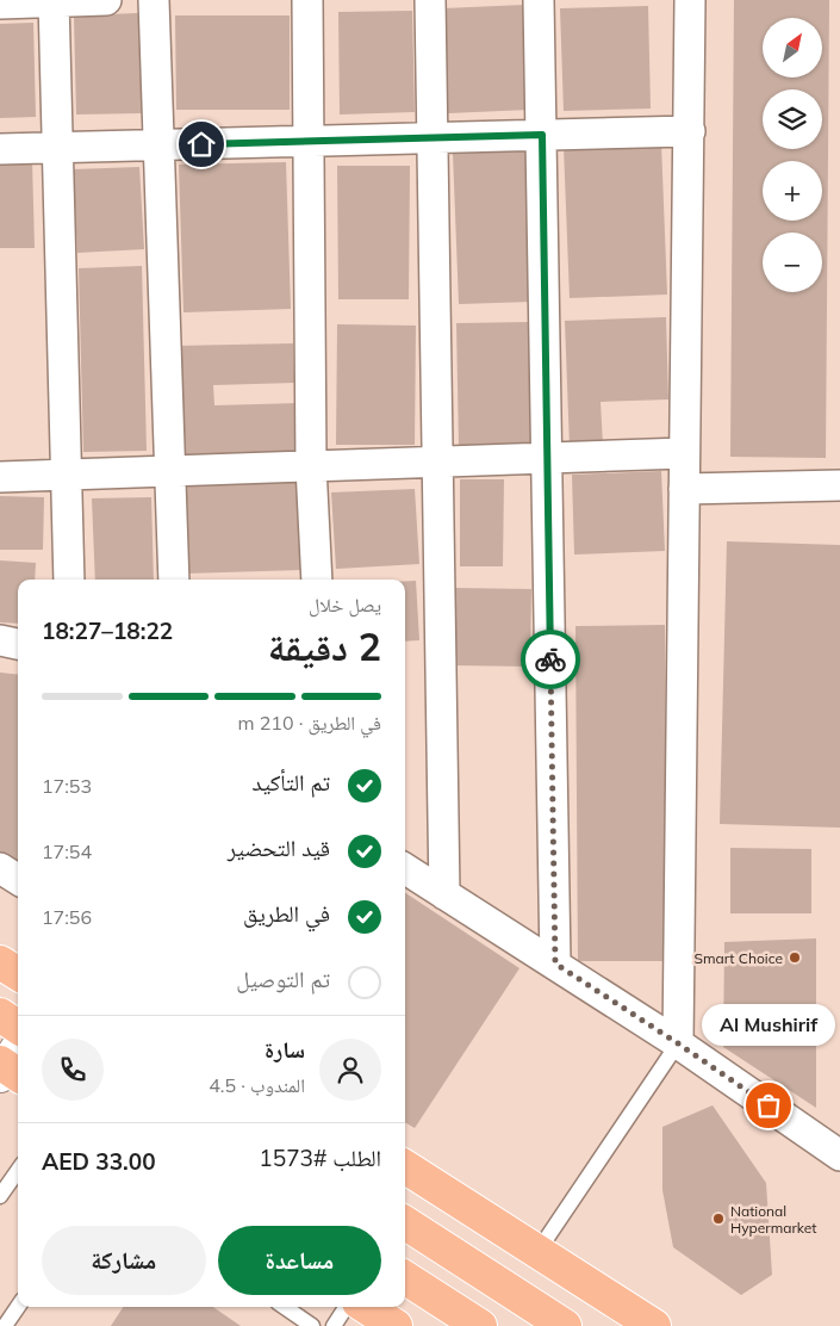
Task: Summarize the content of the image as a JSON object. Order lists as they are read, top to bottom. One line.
{"places":["Smart Choice","Al Mushirif","National Hypermarket"],"north":"top right","page":{"map_buttons":["+","−"],"heading":["2 دقيقة","يصل خلال","18:22–18:27"],"panel":["سارة","المندوب · 4.5","الطلب #1573","AED 33.00"],"bar":"في الطريق · 210 m","list":[["تم التأكيد","17:53"],["قيد التحضير","17:54"],["في الطريق","17:56"],"تم التوصيل"],"bubble":"Al Mushirif","buttons":["مساعدة","مشاركة"]}}
